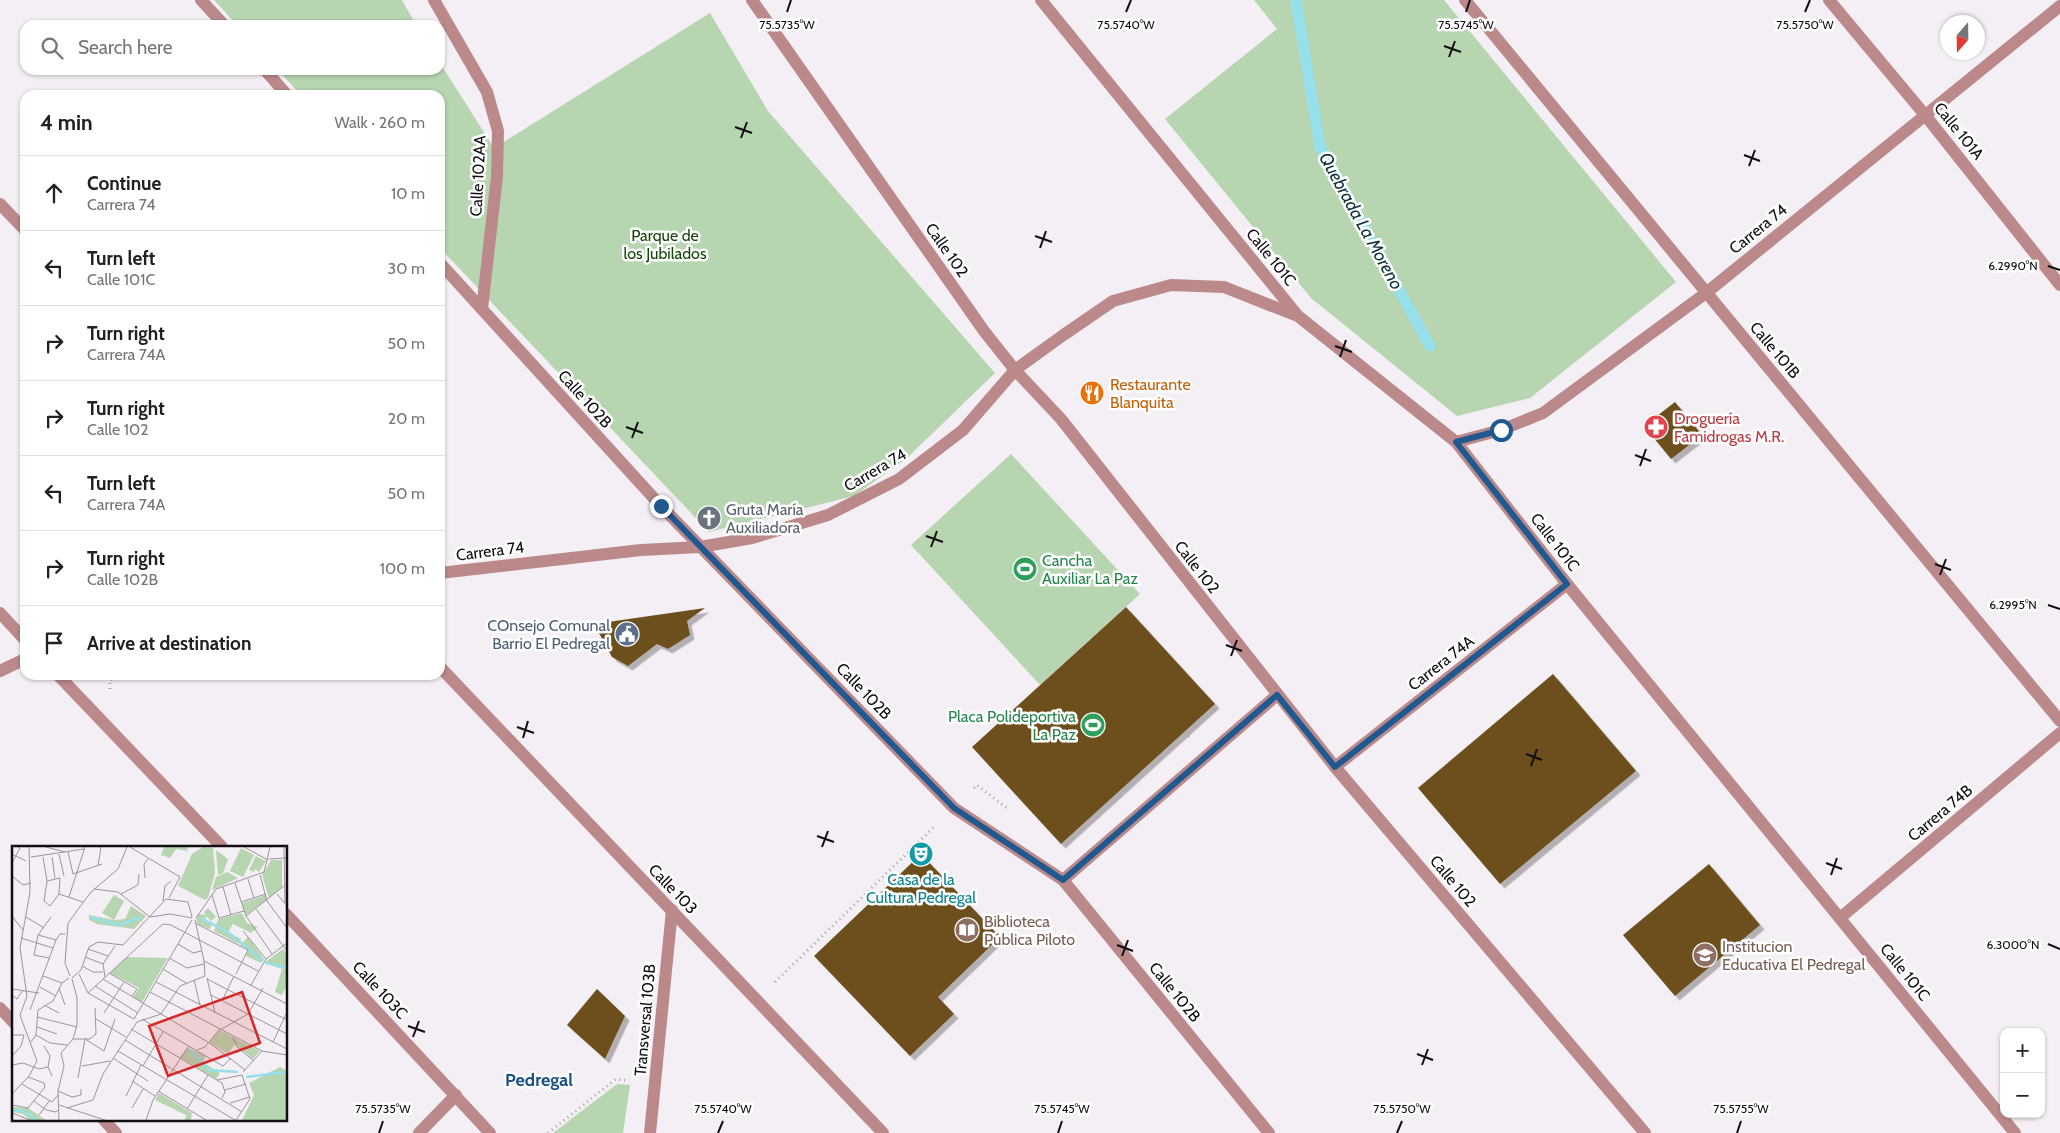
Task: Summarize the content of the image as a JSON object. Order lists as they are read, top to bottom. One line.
{"streets":{"street":["Calle 101A","Calle 102AA","Carrera 74","Calle 102","Calle 101C","Calle 101B","Calle 102B","Carrera 74A","Carrera 74B","Calle 103","Calle 103C","Transversal 103B"]},"crossings":[["Calle 101A","Carrera 74"],["Calle 102AA","Calle 102B"],["Carrera 74","Calle 102"],["Carrera 74","Calle 101C"],["Carrera 74","Calle 101B"],["Carrera 74","Calle 102B"],["Calle 102","Carrera 74A"],["Calle 101C","Carrera 74A"],["Calle 101C","Carrera 74B"],["Calle 103","Transversal 103B"]],"districts":["Pedregal"],"water":["Quebrada La Moreno"],"parks":["Parque de los Jubilados"],"places":{"restaurant":["Restaurante Blanquita"],"pharmacy":["Droguería Famidrogas M.R."],"church":["Gruta María Auxiliadora"],"sports":["Cancha Auxiliar La Paz","Placa Polideportiva La Paz"],"public building":["COnsejo Comunal Barrio El Pedregal"],"theatre":["Casa de la Cultura Pedregal"],"library":["Biblioteca Pública Piloto"],"school or university":["Institucion Educativa El Pedregal"]},"north":"bottom","page":{"search":"Search here","heading":["4 min","Walk · 260 m"],"list":[["Continue","Carrera 74","10 m"],["Turn left","Calle 101C","30 m"],["Turn right","Carrera 74A","50 m"],["Turn right","Calle 102","20 m"],["Turn left","Carrera 74A","50 m"],["Turn right","Calle 102B","100 m"],"Arrive at destination"],"map_buttons":["+","−"]},"coordinates":["75.5735°W","75.5740°W","75.5745°W","75.5750°W","6.2990°N","6.2995°N","6.3000°N","75.5755°W"]}
